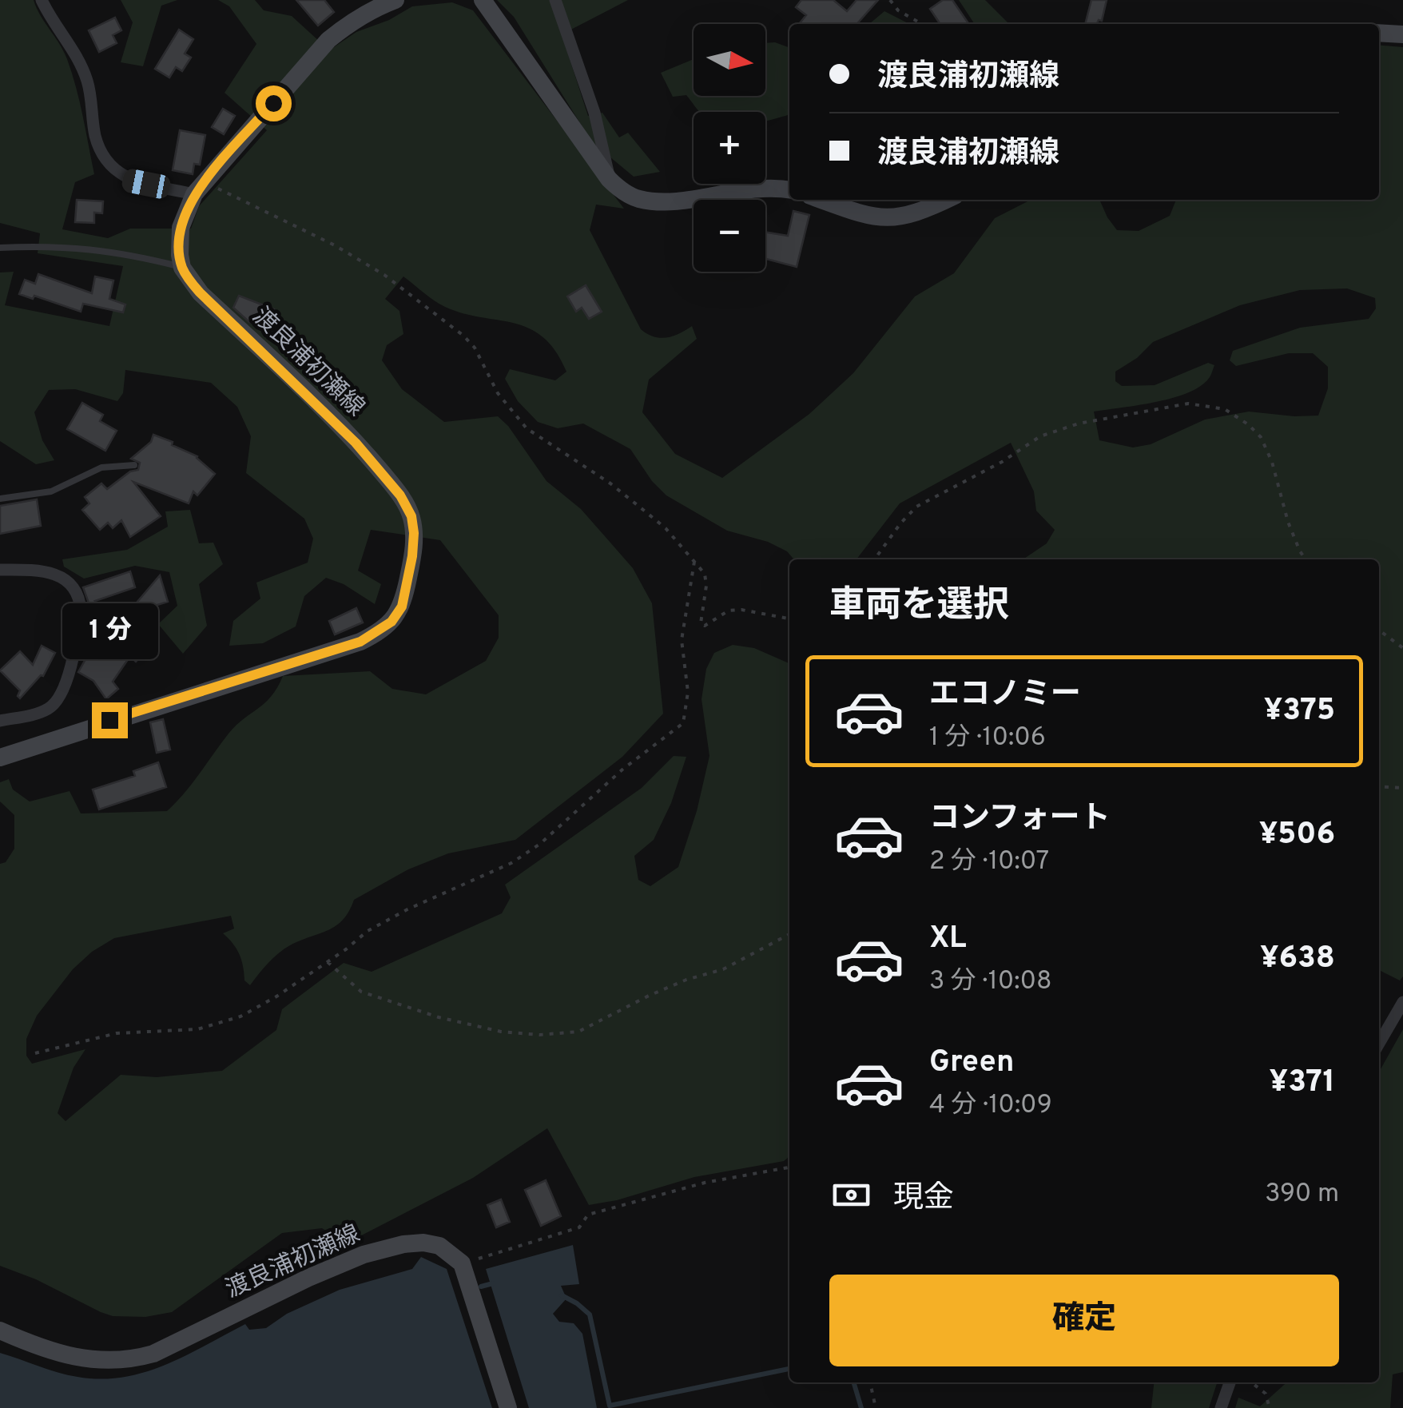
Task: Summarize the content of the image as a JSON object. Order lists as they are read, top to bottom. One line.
{"streets":{"main road":["渡良浦初瀬線"]},"north":"right","page":{"map_buttons":["+","−"],"banner":["渡良浦初瀬線","渡良浦初瀬線"],"heading":"車両を選択","bubble":"1 分","list":[{"name":"エコノミー","note":"1 分 · 10:06","value":"¥375"},{"name":"コンフォート","note":"2 分 · 10:07","value":"¥506"},{"name":"XL","note":"3 分 · 10:08","value":"¥638"},{"name":"Green","note":"4 分 · 10:09","value":"¥371"}],"pay":["現金","390 m"],"buttons":"確定"}}
